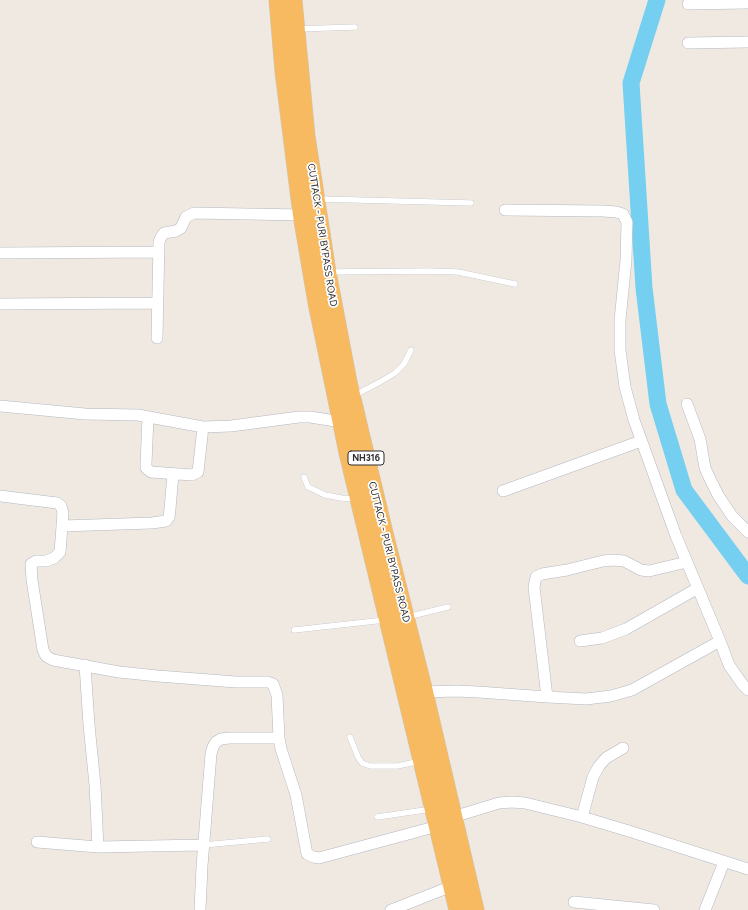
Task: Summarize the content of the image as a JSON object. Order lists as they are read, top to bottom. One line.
{"streets":{"highway":["CUTTACK - PURI BYPASS ROAD","NH316"]}}
